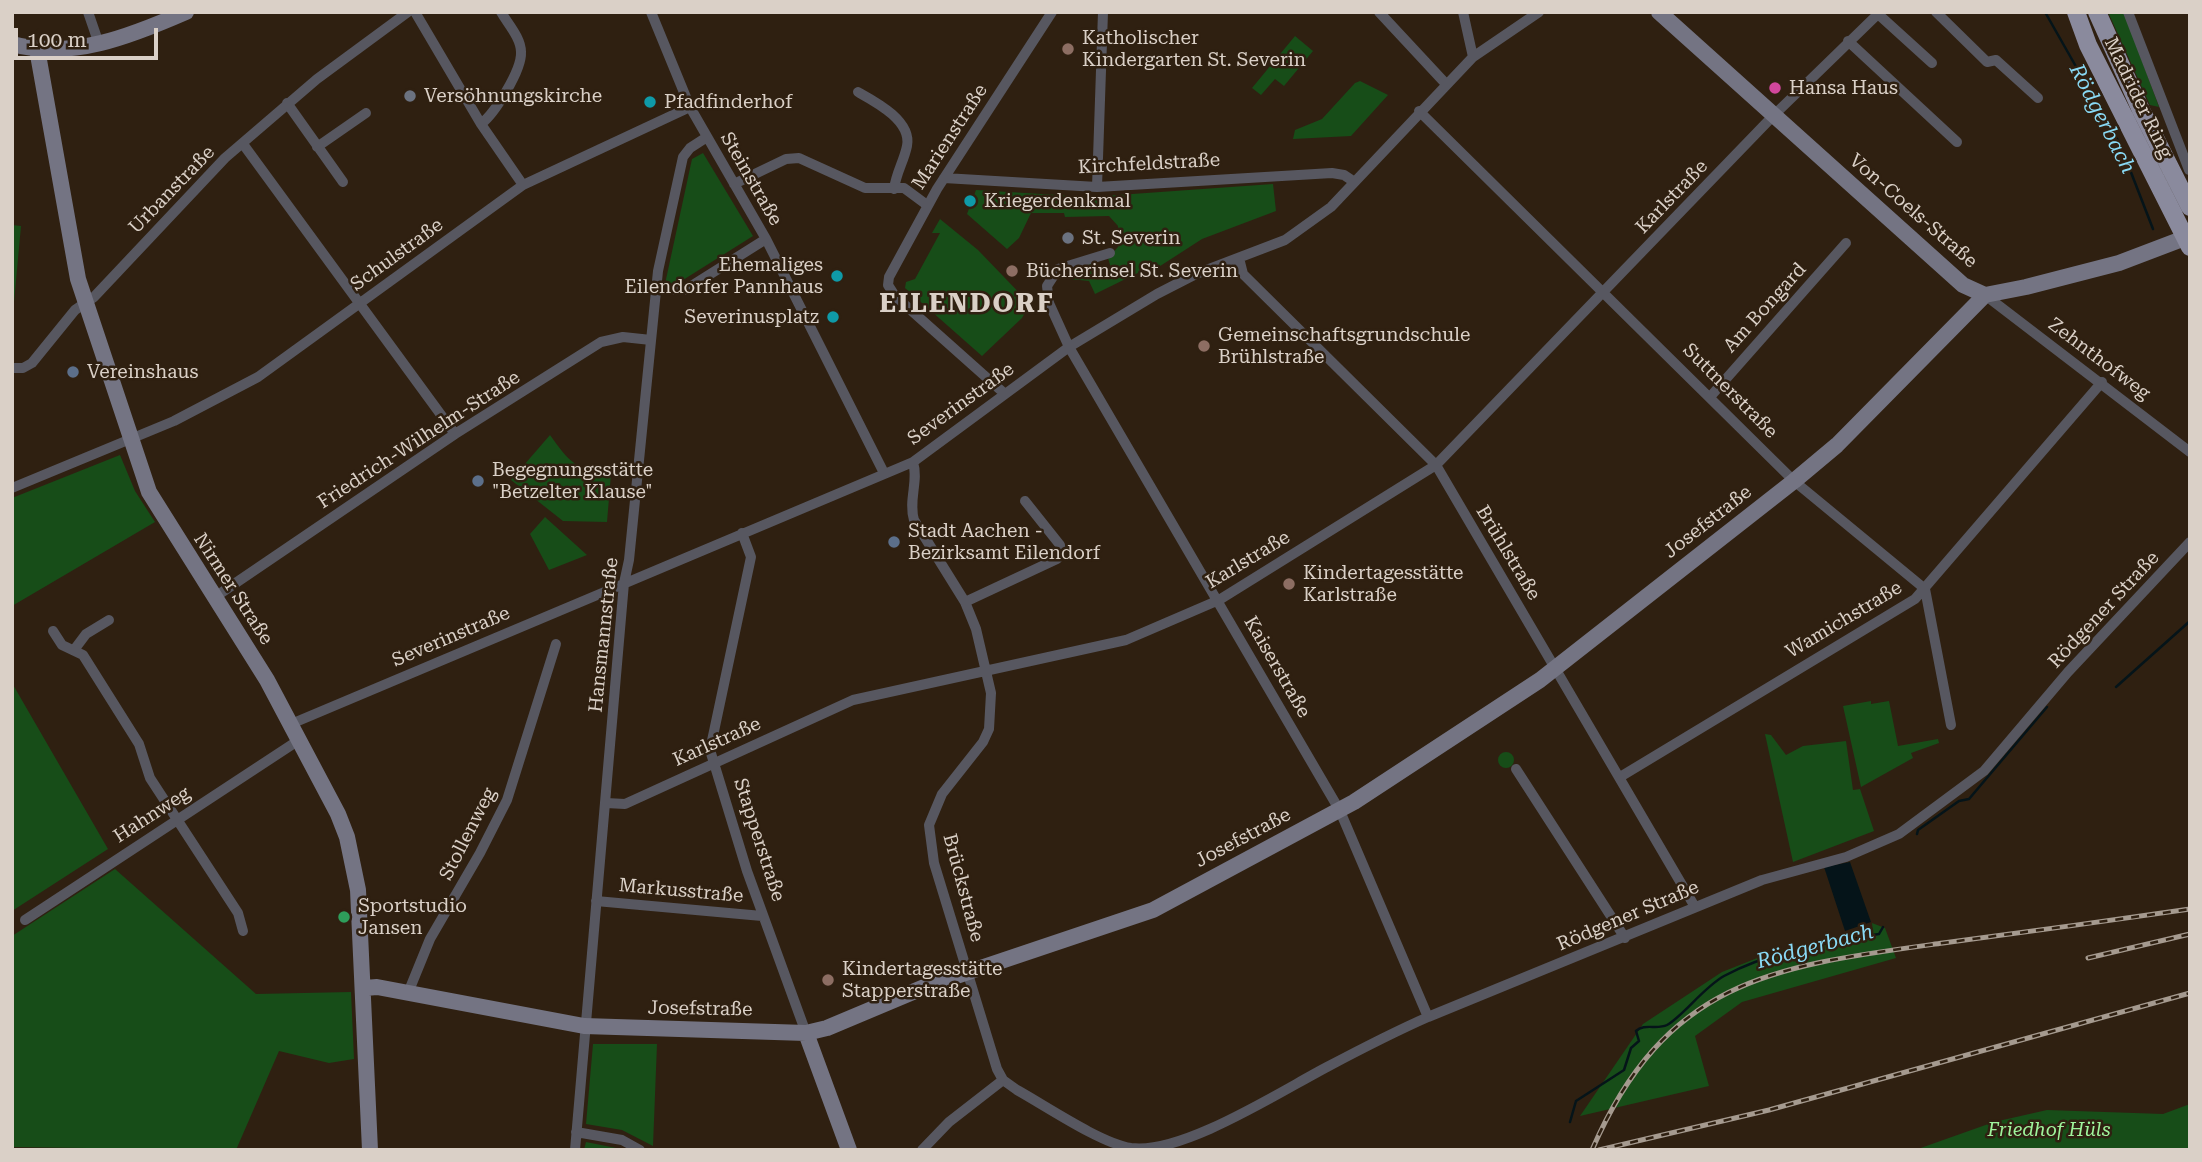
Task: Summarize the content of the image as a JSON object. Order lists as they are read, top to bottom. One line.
{"streets":{"main road":["Madrider Ring"],"street":["Marienstraße","Kirchfeldstraße","Steinstraße","Urbanstraße","Karlstraße","Von-Coels-Straße","Schulstraße","Am Bongard","Zehnthofweg","Suttnerstraße","Severinstraße","Friedrich-Wilhelm-Straße","Josefstraße","Brühlstraße","Nirmer Straße","Rödgener Straße","Wamichstraße","Hansmannstraße","Kaiserstraße","Hahnweg","Stollenweg","Stapperstraße","Brückstraße","Markusstraße"]},"crossings":[["Madrider Ring","Von-Coels-Straße"],["Marienstraße","Kirchfeldstraße"],["Marienstraße","Severinstraße"],["Kirchfeldstraße","Severinstraße"],["Steinstraße","Schulstraße"],["Steinstraße","Severinstraße"],["Steinstraße","Hansmannstraße"],["Urbanstraße","Nirmer Straße"],["Karlstraße","Von-Coels-Straße"],["Karlstraße","Suttnerstraße"],["Karlstraße","Brühlstraße"],["Karlstraße","Hansmannstraße"],["Karlstraße","Kaiserstraße"],["Karlstraße","Stapperstraße"],["Karlstraße","Brückstraße"],["Von-Coels-Straße","Zehnthofweg"],["Von-Coels-Straße","Josefstraße"],["Schulstraße","Nirmer Straße"],["Am Bongard","Suttnerstraße"],["Zehnthofweg","Josefstraße"],["Zehnthofweg","Wamichstraße"],["Suttnerstraße","Severinstraße"],["Suttnerstraße","Josefstraße"],["Suttnerstraße","Wamichstraße"],["Severinstraße","Brühlstraße"],["Severinstraße","Nirmer Straße"],["Severinstraße","Hansmannstraße"],["Severinstraße","Kaiserstraße"],["Severinstraße","Stapperstraße"],["Severinstraße","Brückstraße"],["Friedrich-Wilhelm-Straße","Nirmer Straße"],["Friedrich-Wilhelm-Straße","Hansmannstraße"],["Josefstraße","Brühlstraße"],["Josefstraße","Nirmer Straße"],["Josefstraße","Hansmannstraße"],["Josefstraße","Kaiserstraße"],["Josefstraße","Stollenweg"],["Josefstraße","Stapperstraße"],["Josefstraße","Brückstraße"],["Brühlstraße","Rödgener Straße"],["Brühlstraße","Wamichstraße"],["Nirmer Straße","Hahnweg"],["Rödgener Straße","Kaiserstraße"],["Rödgener Straße","Brückstraße"],["Hansmannstraße","Markusstraße"],["Stapperstraße","Markusstraße"]],"districts":["EILENDORF"],"water":["Rödgerbach"],"parks":["Friedhof Hüls"],"places":["Katholischer Kindergarten St. Severin","Hansa Haus","Versöhnungskirche","Pfadfinderhof","Kriegerdenkmal","St. Severin","Bücherinsel St. Severin","Ehemaliges Eilendorfer Pannhaus","Severinusplatz","Gemeinschaftsgrundschule Brühlstraße","Vereinshaus","Begegnungsstätte \"Betzelter Klause\"","Stadt Aachen - Bezirksamt Eilendorf","Kindertagesstätte Karlstraße","Sportstudio Jansen","Kindertagesstätte Stapperstraße"],"scale_bar":"100 m"}
